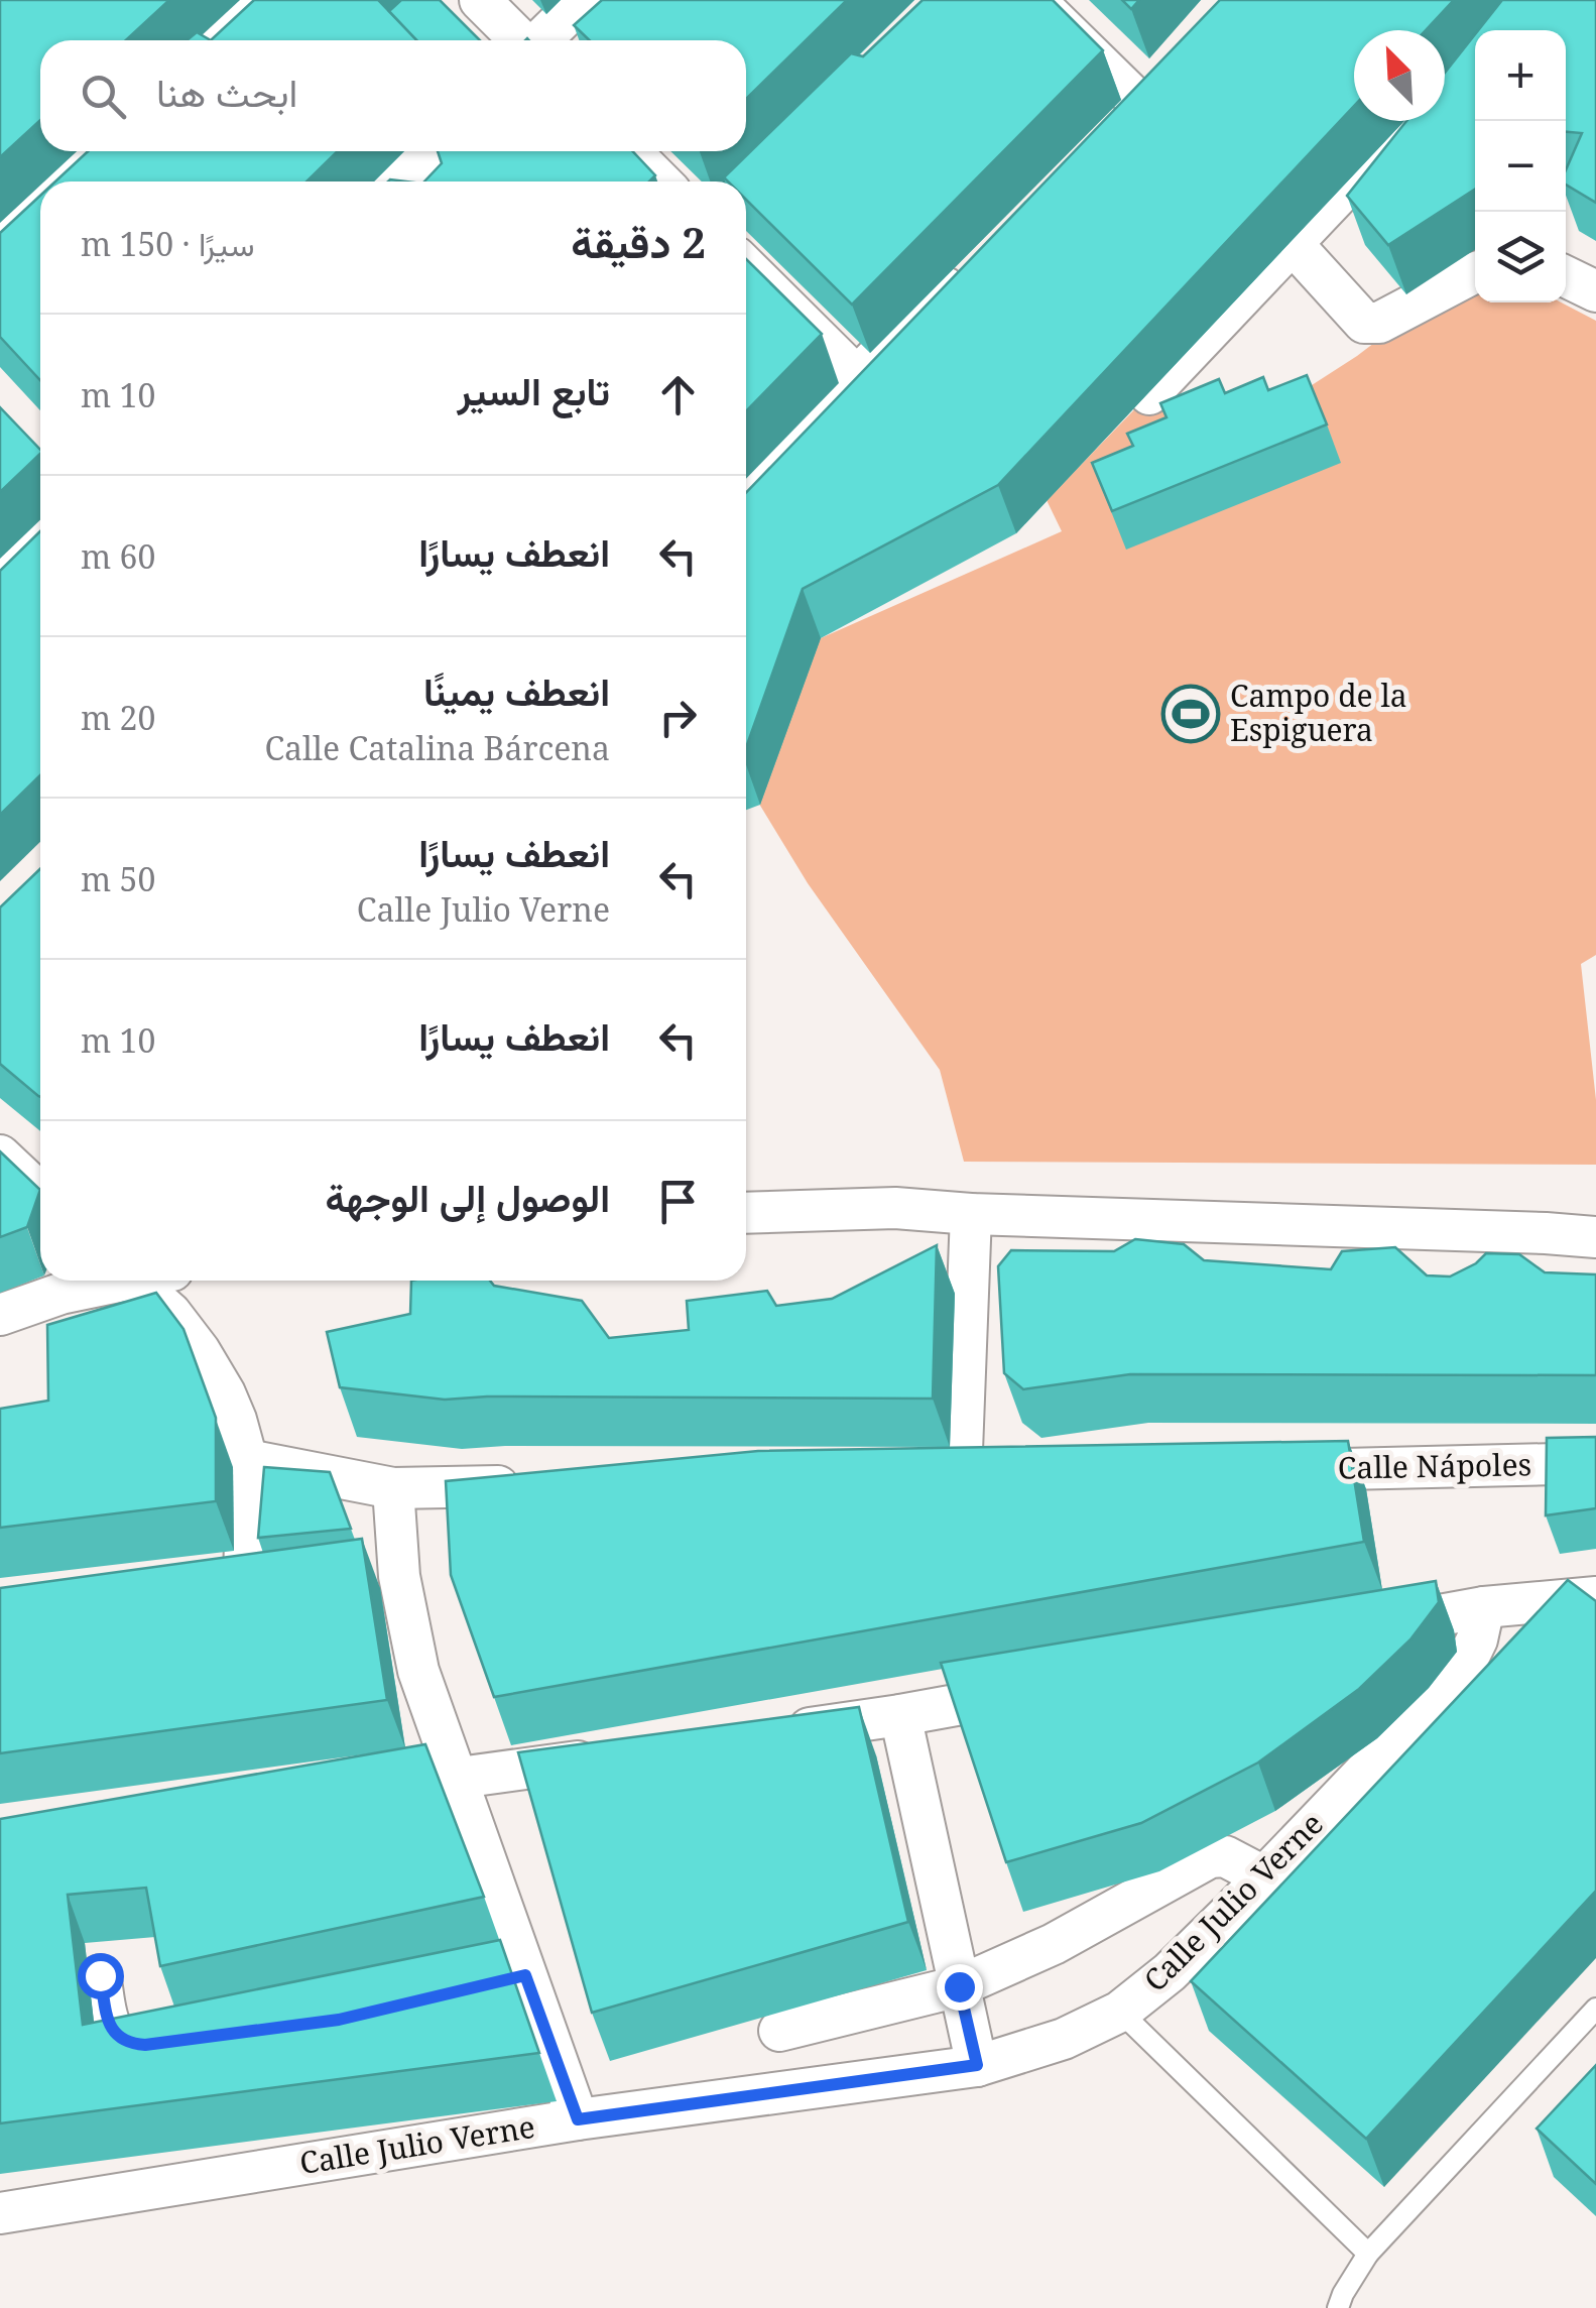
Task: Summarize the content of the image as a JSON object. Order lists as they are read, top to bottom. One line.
{"streets":{"street":["Calle Nápoles","Calle Julio Verne"]},"places":{"sports":["Campo de la Espiguera"]},"north":"top left","page":{"map_buttons":["+","−"],"search":"ابحث هنا","heading":["2 دقيقة","سيرًا · 150 m"],"list":[["تابع السير","10 m"],["انعطف يسارًا","60 m"],["انعطف يمينًا","Calle Catalina Bárcena","20 m"],["انعطف يسارًا","Calle Julio Verne","50 m"],["انعطف يسارًا","10 m"],"الوصول إلى الوجهة"]}}
